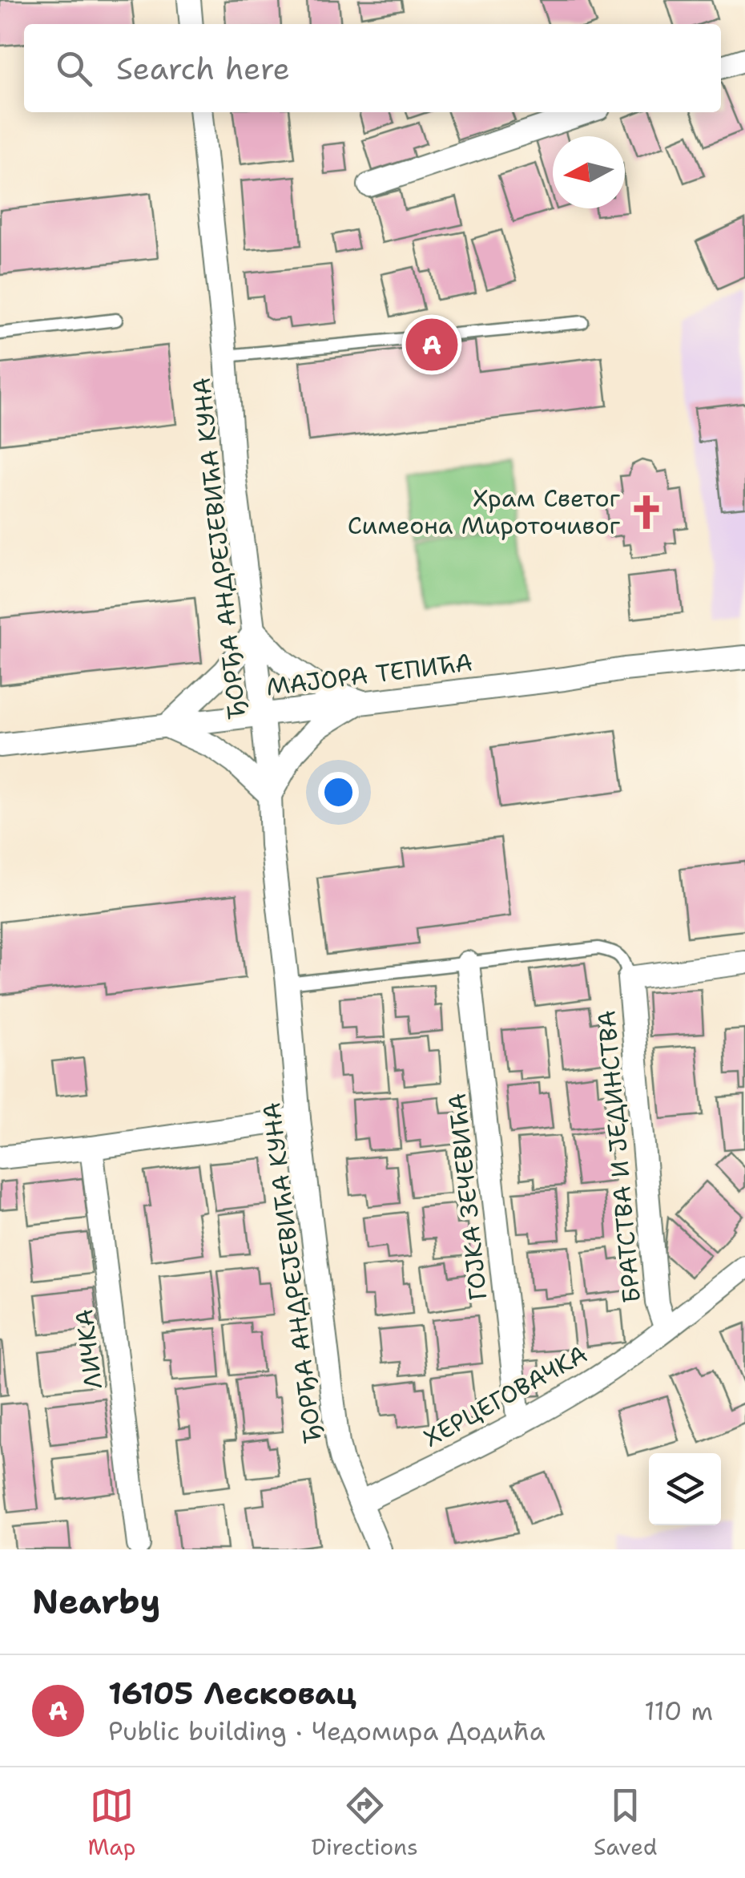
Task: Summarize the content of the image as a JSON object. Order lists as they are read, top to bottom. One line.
{"streets":{"street":["ЂОРЂА АНДРЕЈЕВИЋА КУНА","МАЈОРА ТЕПИЋА","БРАТСТВА И ЈЕДИНСТВА","ГОЈКА ЗЕЧЕВИЋА","ЛИЧКА","ХЕРЦЕГОВАЧКА"]},"crossings":[["ЂОРЂА АНДРЕЈЕВИЋА КУНА","МАЈОРА ТЕПИЋА"],["ЂОРЂА АНДРЕЈЕВИЋА КУНА","ХЕРЦЕГОВАЧКА"],["БРАТСТВА И ЈЕДИНСТВА","ХЕРЦЕГОВАЧКА"],["ГОЈКА ЗЕЧЕВИЋА","ХЕРЦЕГОВАЧКА"]],"places":{"church":["Храм Светог Симеона Мироточивог"]},"north":"left","page":{"search":"Search here","pins":"A","heading":"Nearby","list":[{"mark":"A","name":"16105 Лесковац","note":"Public building · Чедомира Додића","value":"110 m"}],"nav":["Map","Directions","Saved"]}}
